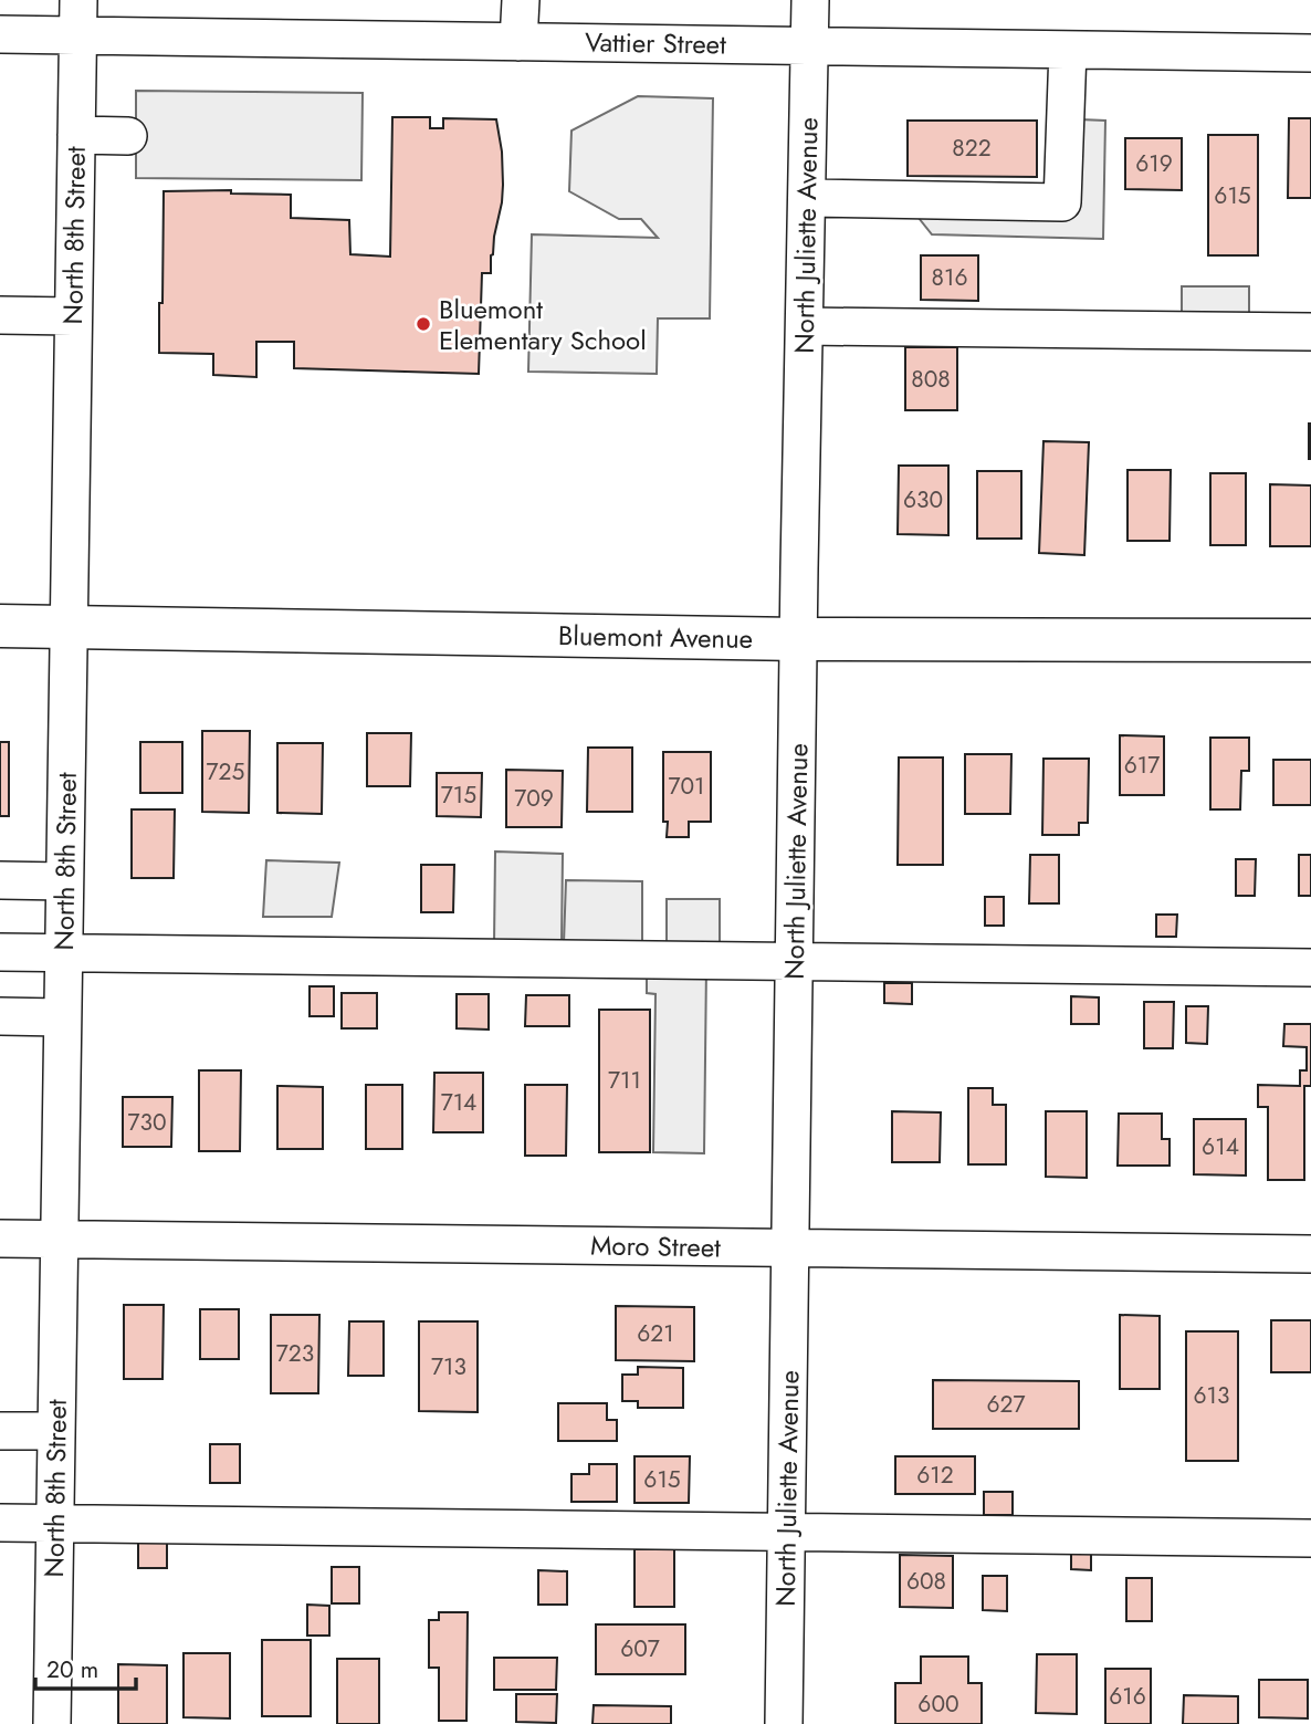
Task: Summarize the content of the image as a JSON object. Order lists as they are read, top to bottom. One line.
{"streets":{"main road":["Bluemont Avenue"],"street":["Vattier Street","North 8th Street","North Juliette Avenue","Moro Street"]},"crossings":[["Vattier Street","North 8th Street"],["Vattier Street","North Juliette Avenue"],["North 8th Street","Bluemont Avenue"],["North 8th Street","Moro Street"],["North Juliette Avenue","Bluemont Avenue"],["North Juliette Avenue","Moro Street"]],"places":["Bluemont Elementary School"],"house_numbers":["822","619","615","816","808","630","617","725","701","715","709","711","714","730","614","621","723","713","613","627","612","615","608","607","616","600"],"scale_bar":"20 m"}
